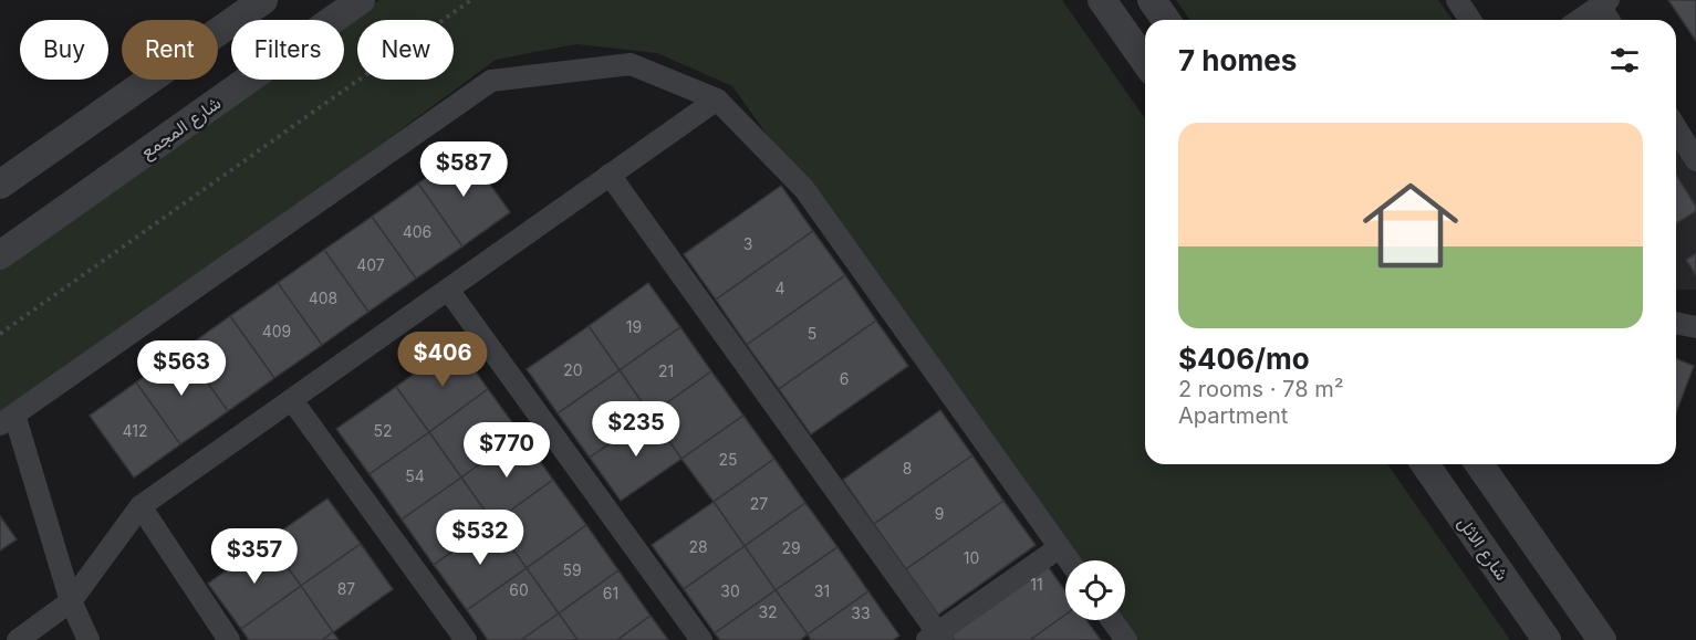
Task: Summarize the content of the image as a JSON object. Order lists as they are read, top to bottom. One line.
{"streets":{"street":["شارع المجمع","شارع الاثل"]},"house_numbers":["406","3","407","4","408","19","409","5","20","21","6","412","52","25","8","54","27","9","28","29","10","59","11","87","60","30","31","61","32","33"],"page":{"chip":["Buy","Rent","Filters","New"],"heading":"7 homes","list":[{"name":"$406/mo","note":"2 rooms · 78 m² · Apartment"}],"price":["$587","$406","$563","$235","$770","$532","$357"]}}
